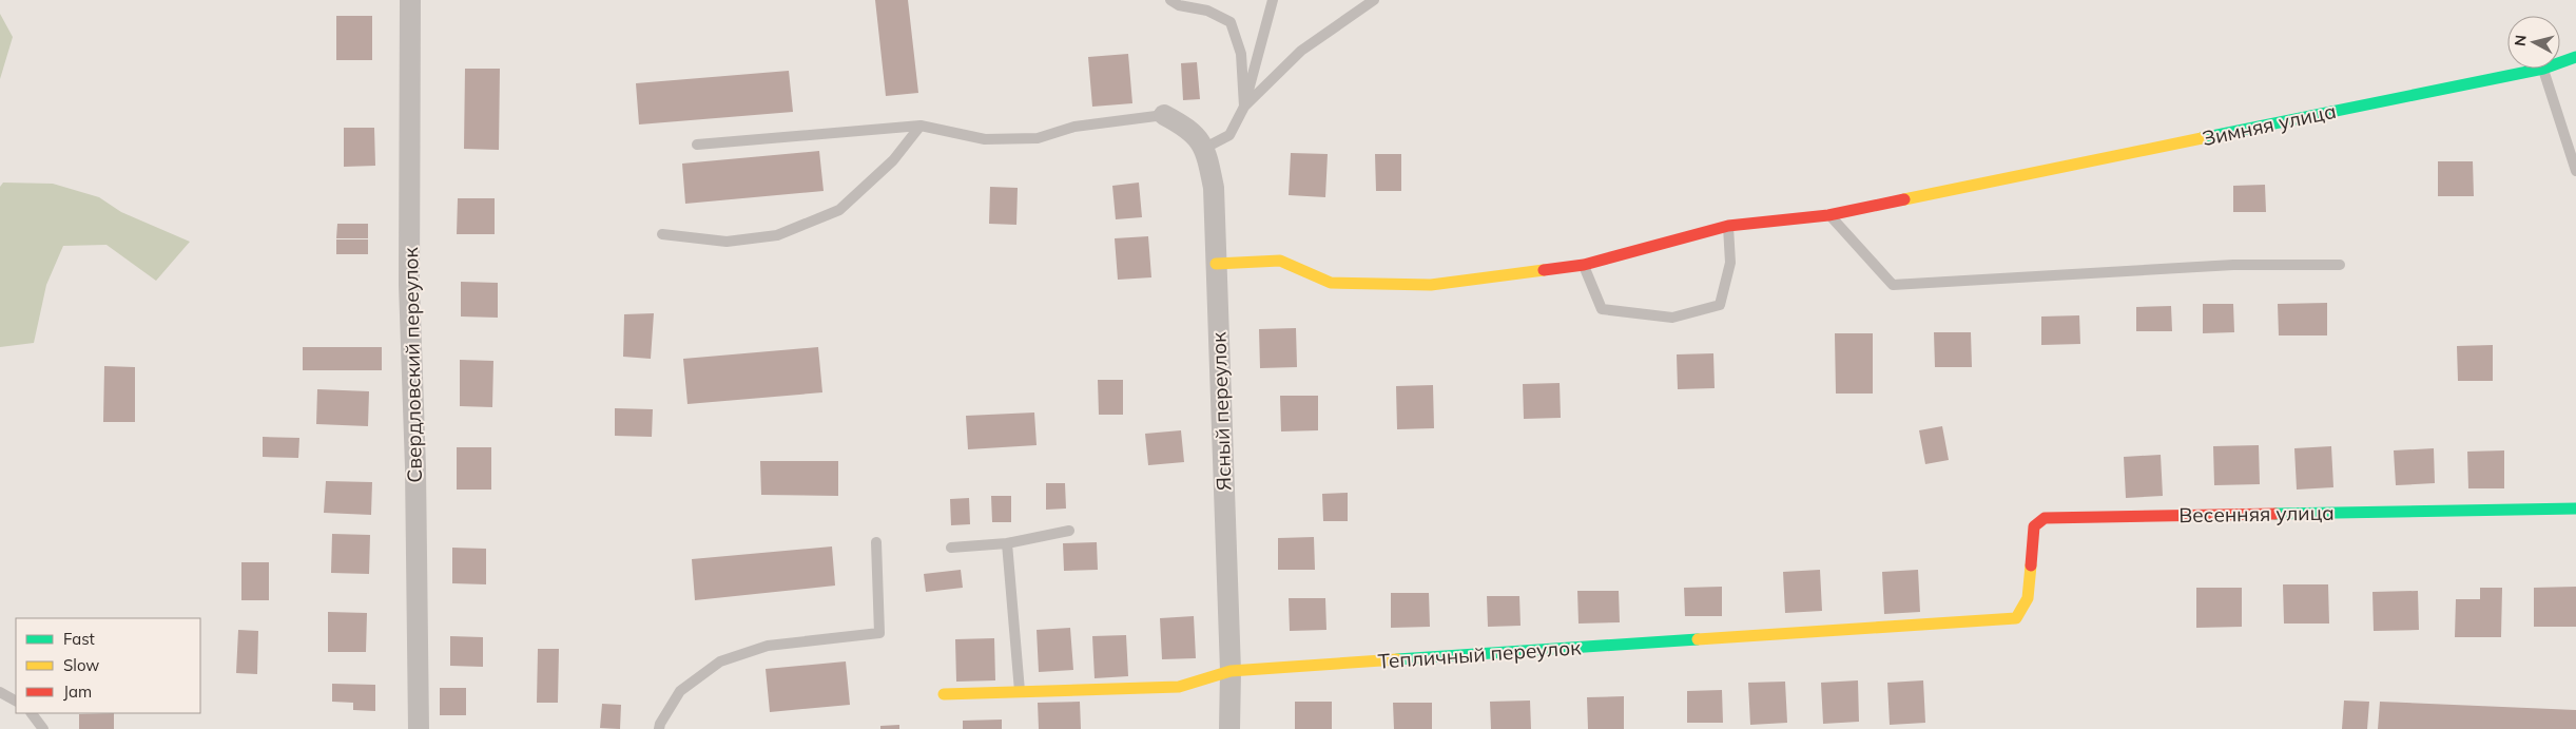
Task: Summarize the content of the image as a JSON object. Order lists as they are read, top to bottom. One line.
{"streets":{"street":["Зимняя улица","Свердловский переулок","Ясный переулок","Весенняя улица","Тепличный переулок"]},"crossings":[["Зимняя улица","Ясный переулок"],["Ясный переулок","Тепличный переулок"],["Весенняя улица","Тепличный переулок"]],"legend":["Fast","Slow","Jam"],"north":"left"}
